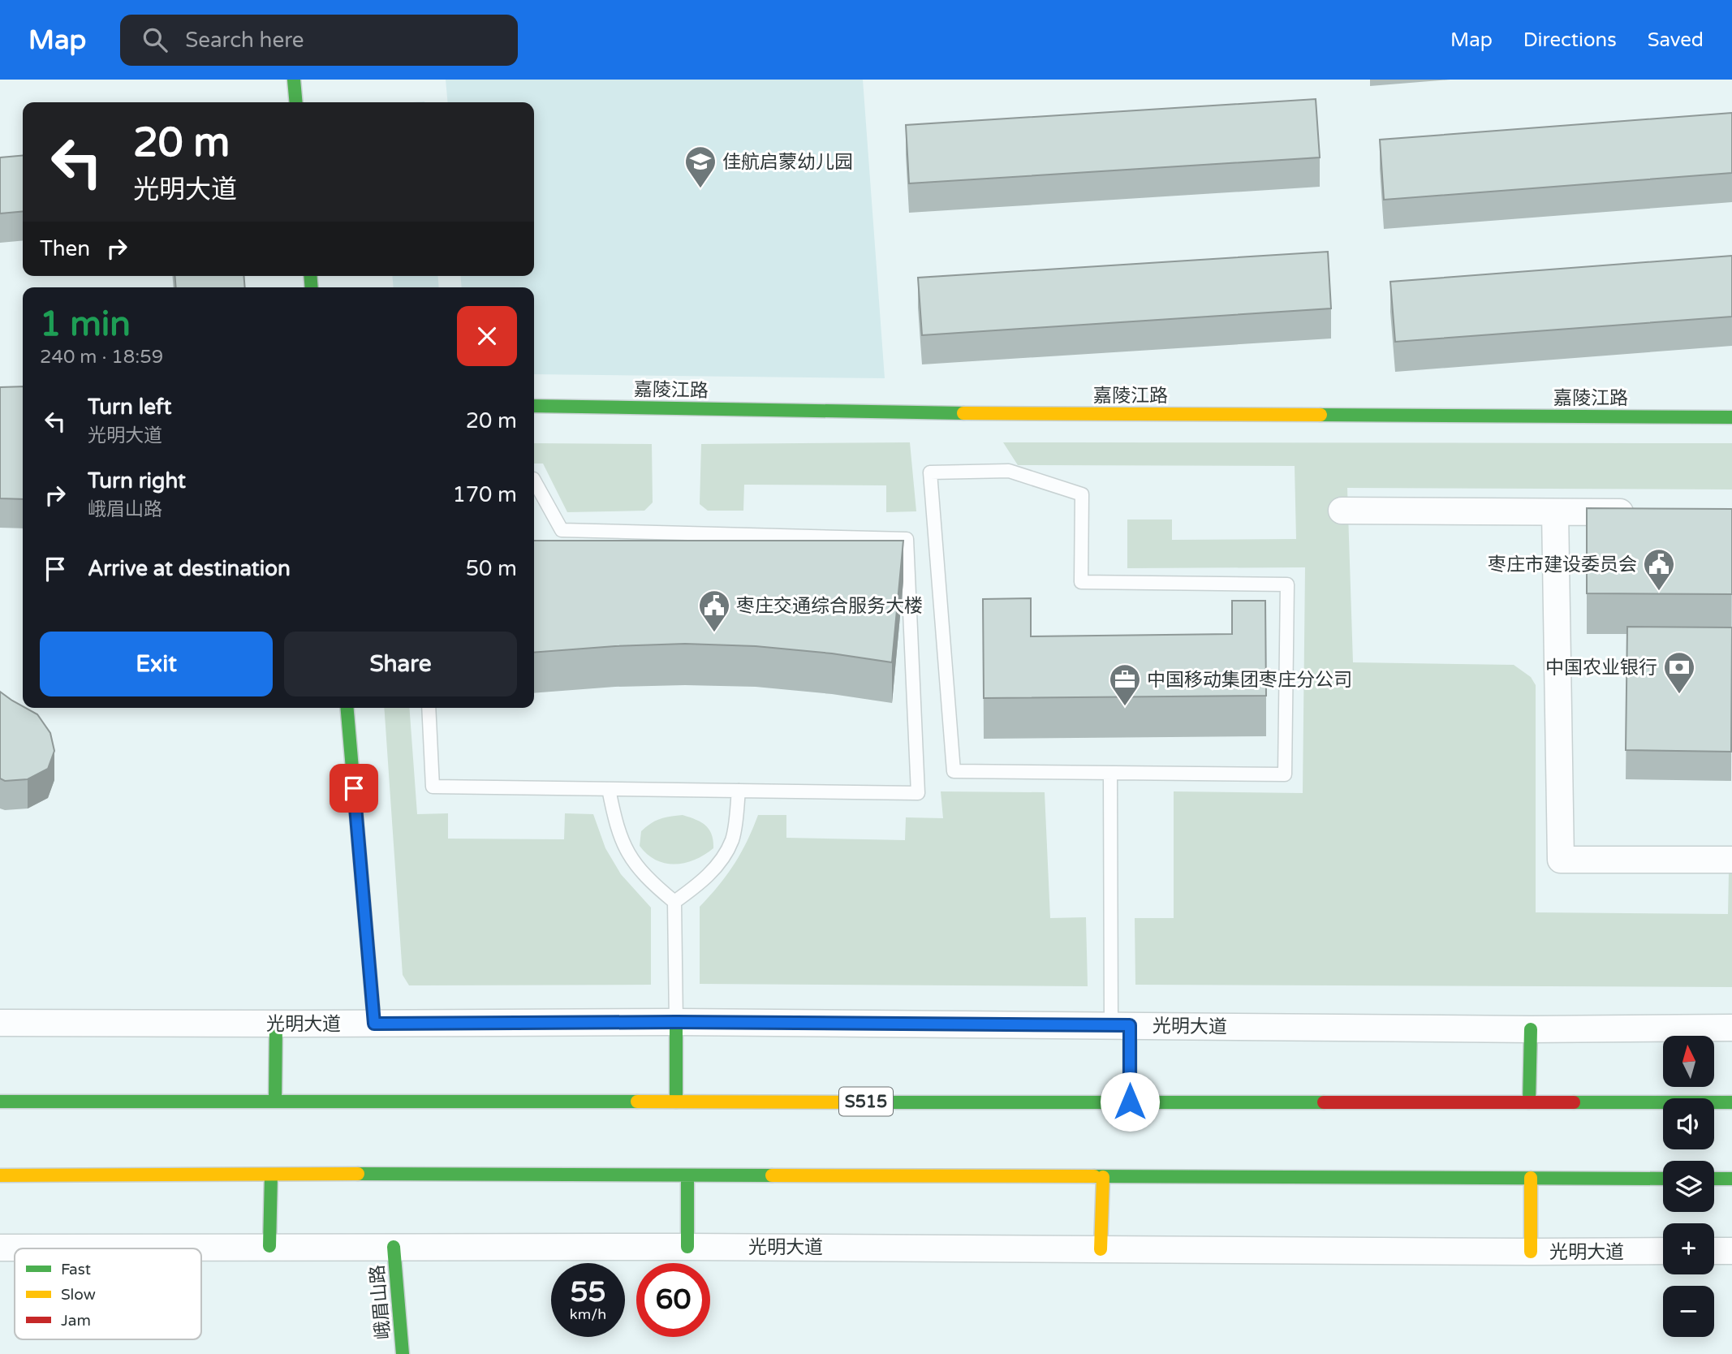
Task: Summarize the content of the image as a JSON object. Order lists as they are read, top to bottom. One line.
{"streets":{"main road":["嘉陵江路","S515","峨眉山路"],"street":["光明大道"]},"crossings":[["光明大道","峨眉山路"]],"places":{"school or university":["佳航启蒙幼儿园"],"public building":["枣庄市建设委员会","枣庄交通综合服务大楼"],"bank":["中国农业银行"],"office":["中国移动集团枣庄分公司"]},"legend":["Fast","Slow","Jam"],"north":"top","page":{"header":"Map","search":"Search here","nav":["Map","Directions","Saved"],"turn":["20 m","光明大道"],"then":"Then","heading":["1 min","240 m · 18:59"],"list":[{"name":"Turn left","note":"光明大道","value":"20 m"},{"name":"Turn right","note":"峨眉山路","value":"170 m"},{"name":"Arrive at destination","value":"50 m"}],"buttons":["Exit","Share"],"map_buttons":["+","−"],"speed":"55 km/h","limit":"60"}}
